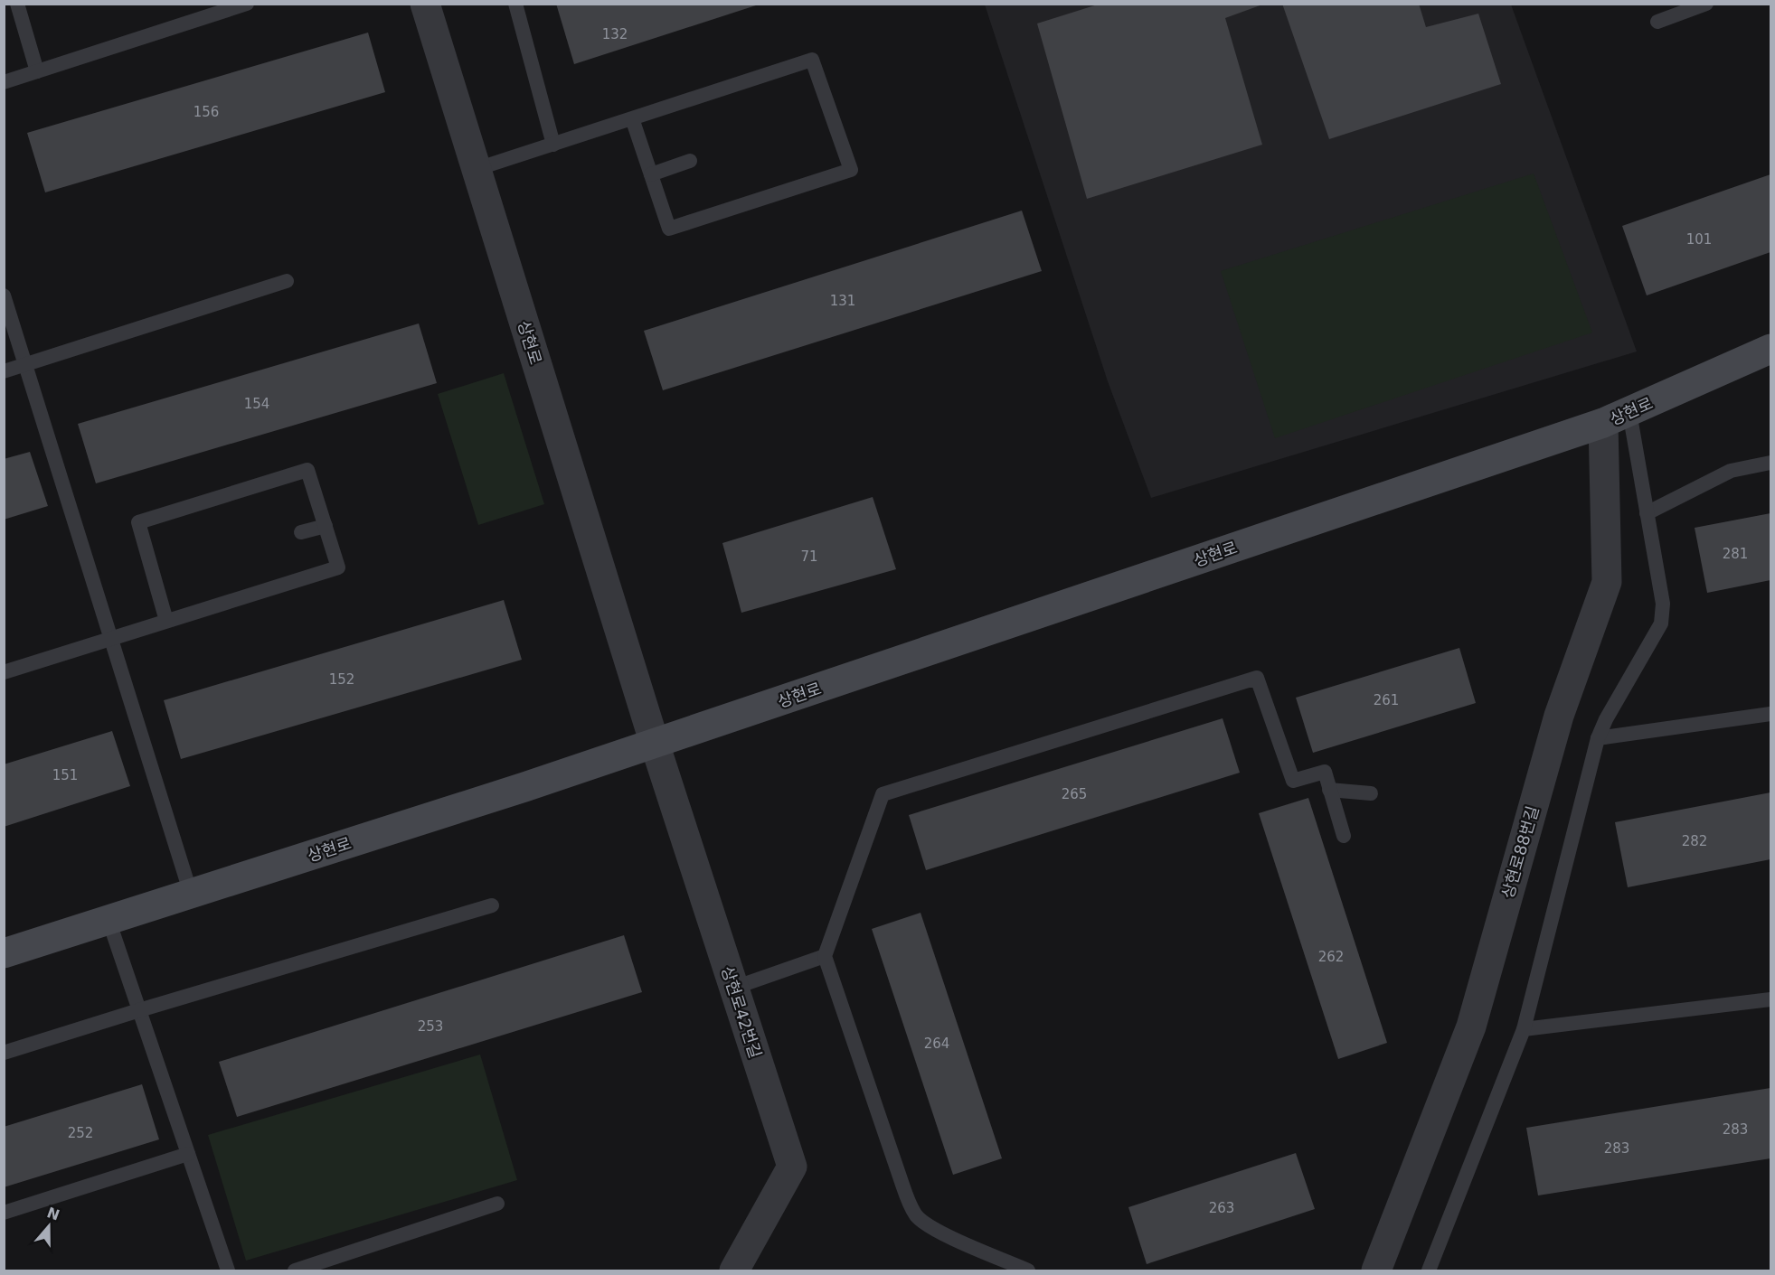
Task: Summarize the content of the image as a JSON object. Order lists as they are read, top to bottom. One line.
{"streets":{"street":["상현로","상현로88번길","상현로42번길"]},"crossings":[["상현로","상현로88번길"],["상현로","상현로42번길"]],"house_numbers":["132","156","101","131","154","281","71","152","261","151","265","282","262","253","264","283","252","283","263"],"north":"top"}
